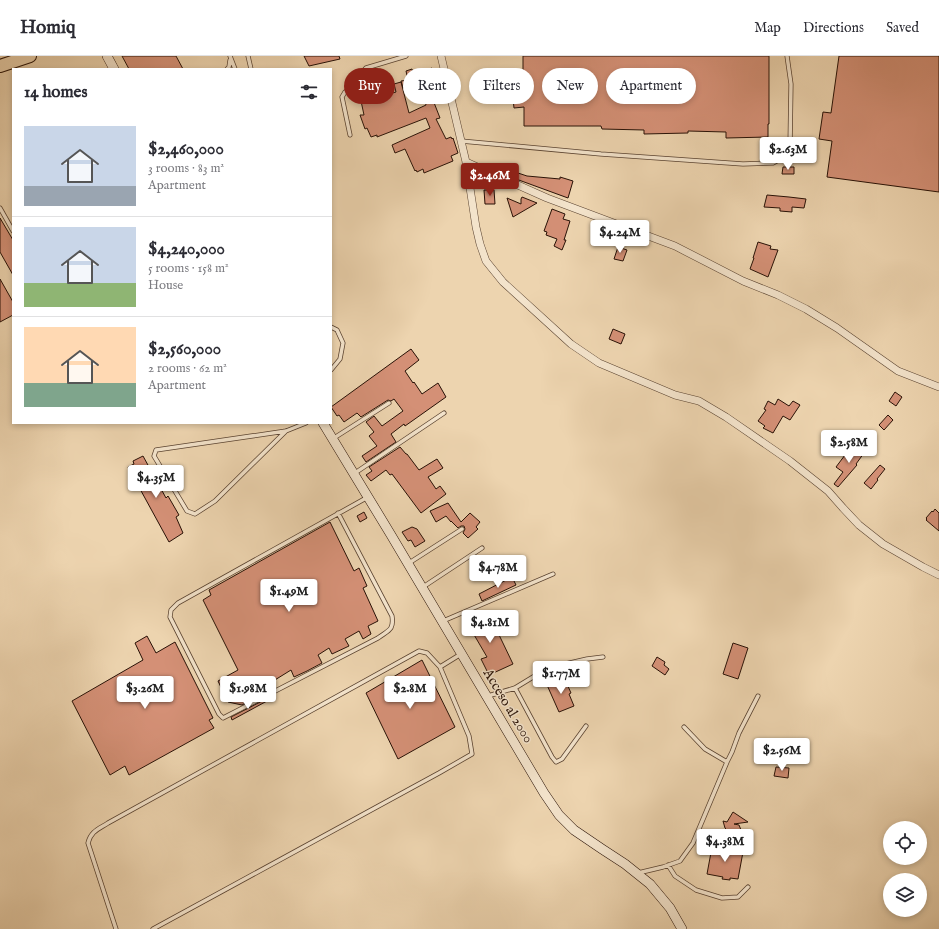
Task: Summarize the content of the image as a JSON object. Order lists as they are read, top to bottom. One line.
{"streets":{"street":["Acceso al 2000"]},"page":{"header":"Homiq","nav":["Map","Directions","Saved"],"chip":["Buy","Rent","Filters","New","Apartment"],"heading":"14 homes","list":[{"name":"$2,460,000","note":"3 rooms · 83 m² · Apartment"},{"name":"$4,240,000","note":"5 rooms · 158 m² · House"},{"name":"$2,560,000","note":"2 rooms · 62 m² · Apartment"}],"price":["$2.63M","$2.46M","$4.24M","$2.58M","$4.35M","$4.78M","$1.49M","$4.81M","$1.77M","$3.26M","$1.98M","$2.8M","$2.56M","$4.38M"]}}
